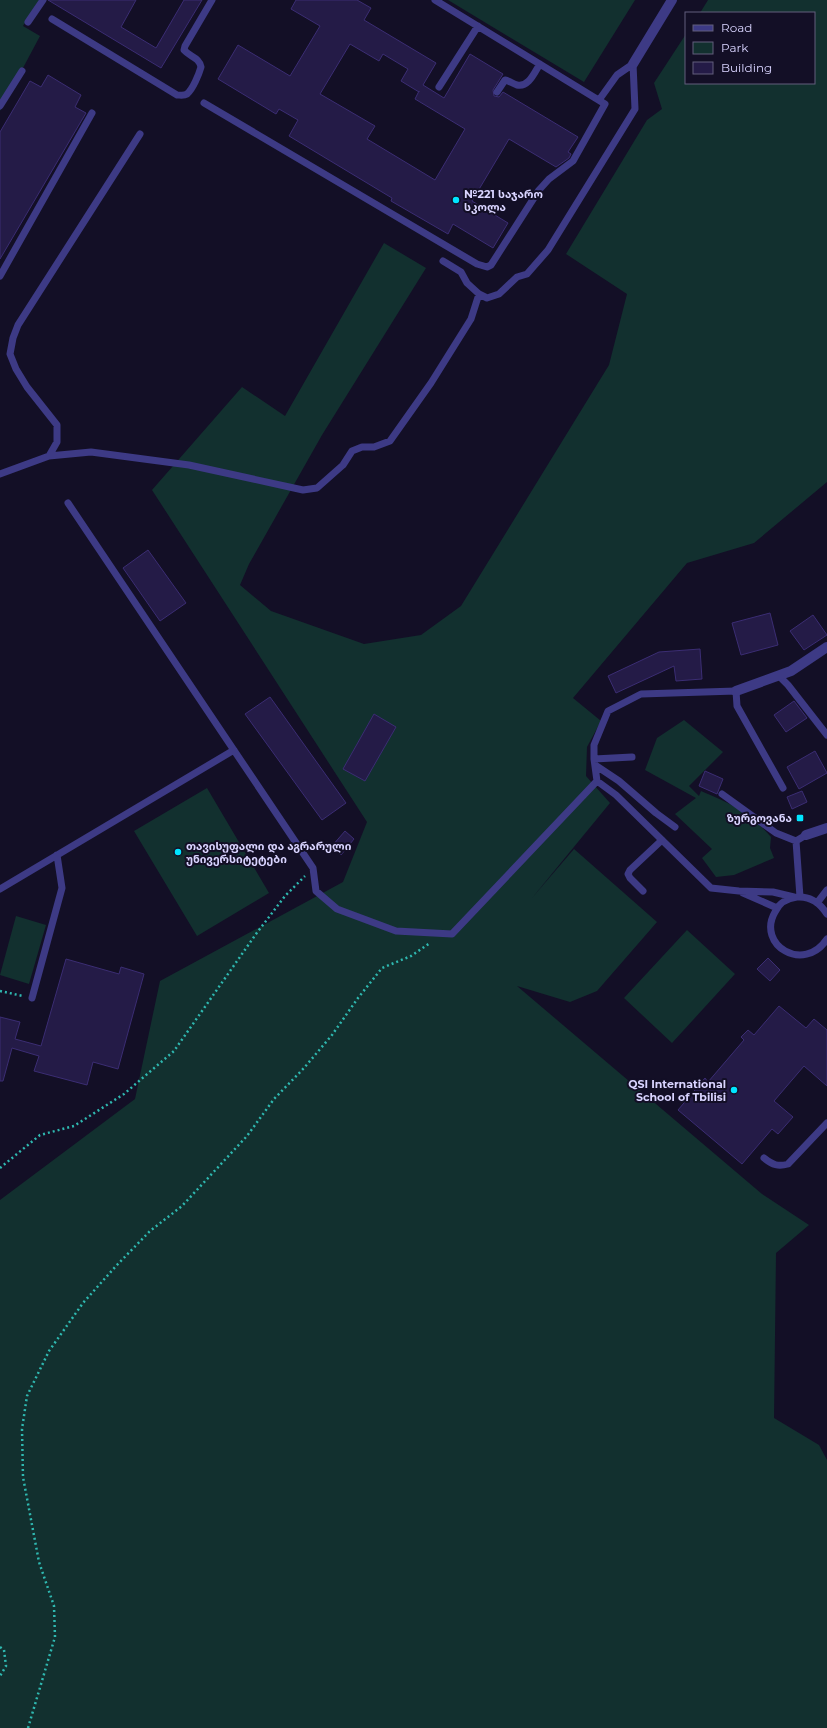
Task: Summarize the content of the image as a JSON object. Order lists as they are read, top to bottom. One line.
{"places":{"other":["№221 საჯარო სკოლა","თავისუფალი და აგრარული უნივერსიტეტები","QSI International School of Tbilisi"],"transit":["ზურგოვანა"]},"legend":["Road","Park","Building"]}
